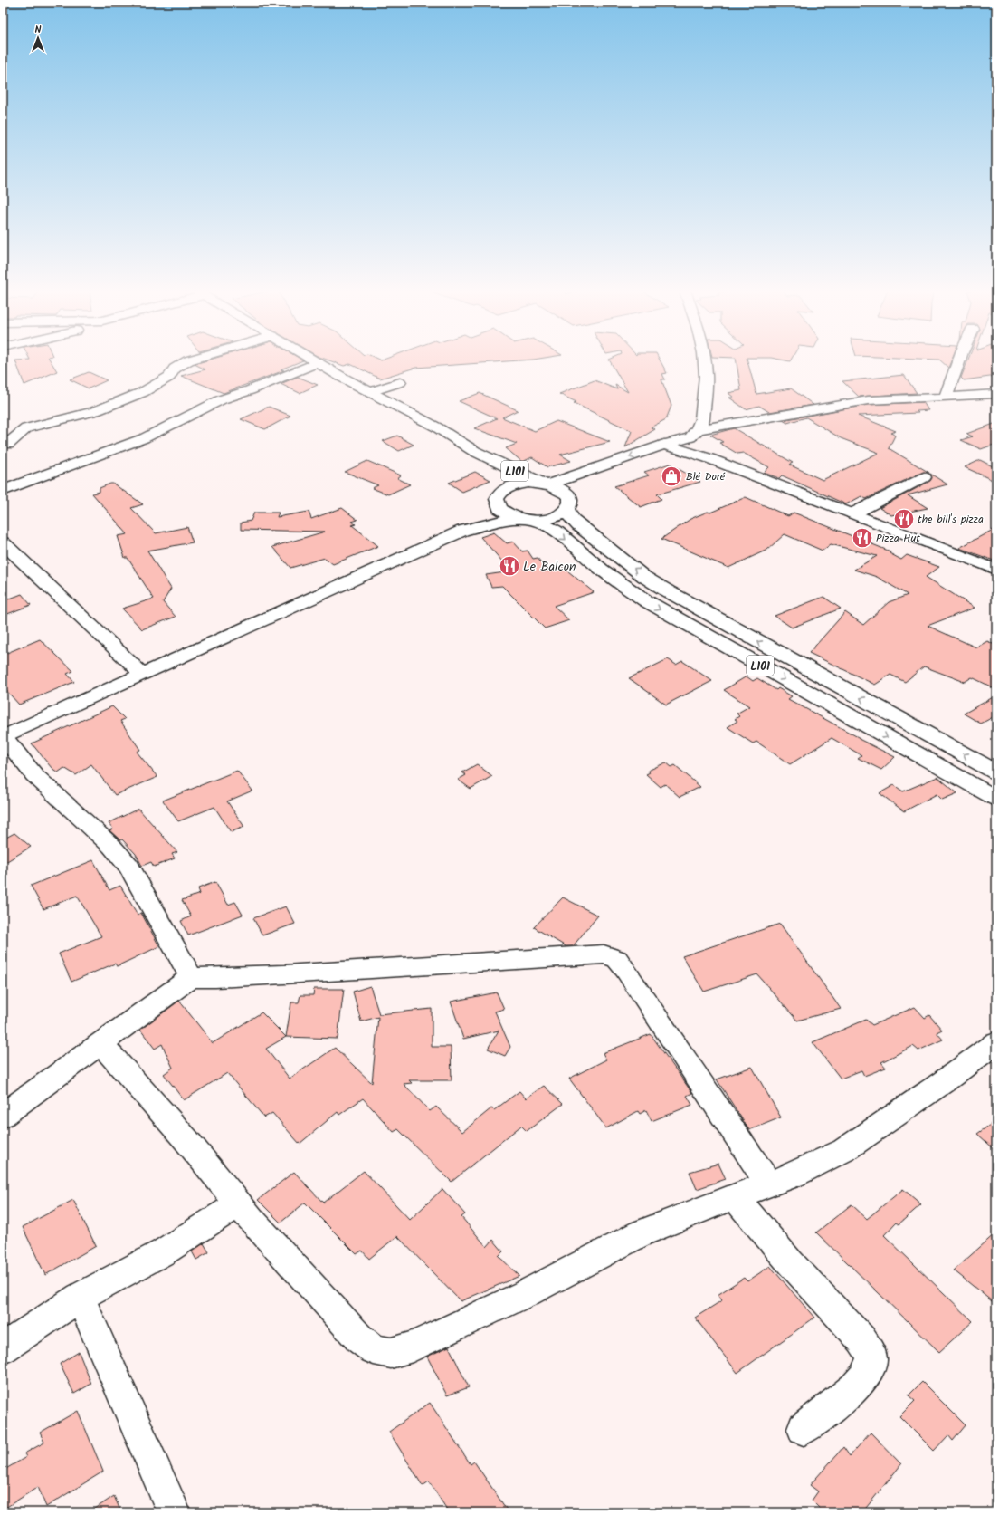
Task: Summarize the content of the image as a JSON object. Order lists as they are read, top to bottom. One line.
{"streets":{"street":["L101"]},"places":{"shop":["Blé Doré"],"restaurant":["the bill's pizza","Pizza Hut","Le Balcon"]},"north":"top"}
